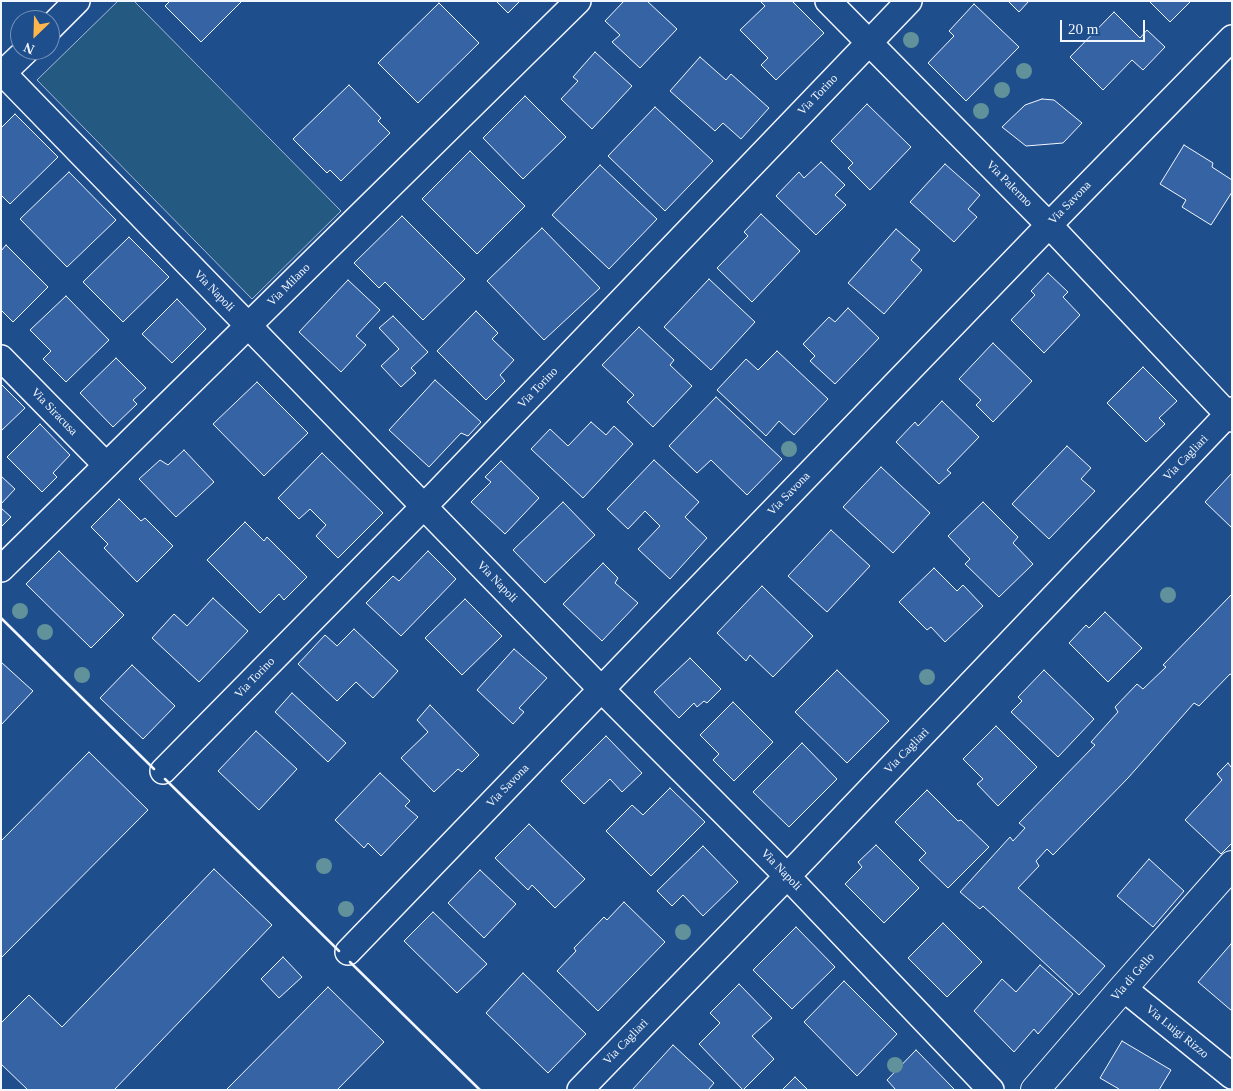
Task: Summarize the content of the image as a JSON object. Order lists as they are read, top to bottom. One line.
{"streets":{"street":["Via Torino","Via Palermo","Via Savona","Via Milano","Via Napoli","Via Siracusa","Via Cagliari","Via di Gello","Via Luigi Rizzo"]},"crossings":[["Via Torino","Via Palermo"],["Via Torino","Via Napoli"],["Via Palermo","Via Savona"],["Via Palermo","Via Cagliari"],["Via Savona","Via Napoli"],["Via Milano","Via Napoli"],["Via Milano","Via Siracusa"],["Via Napoli","Via Cagliari"],["Via di Gello","Via Luigi Rizzo"]],"scale_bar":"20 m","north":"bottom left"}
